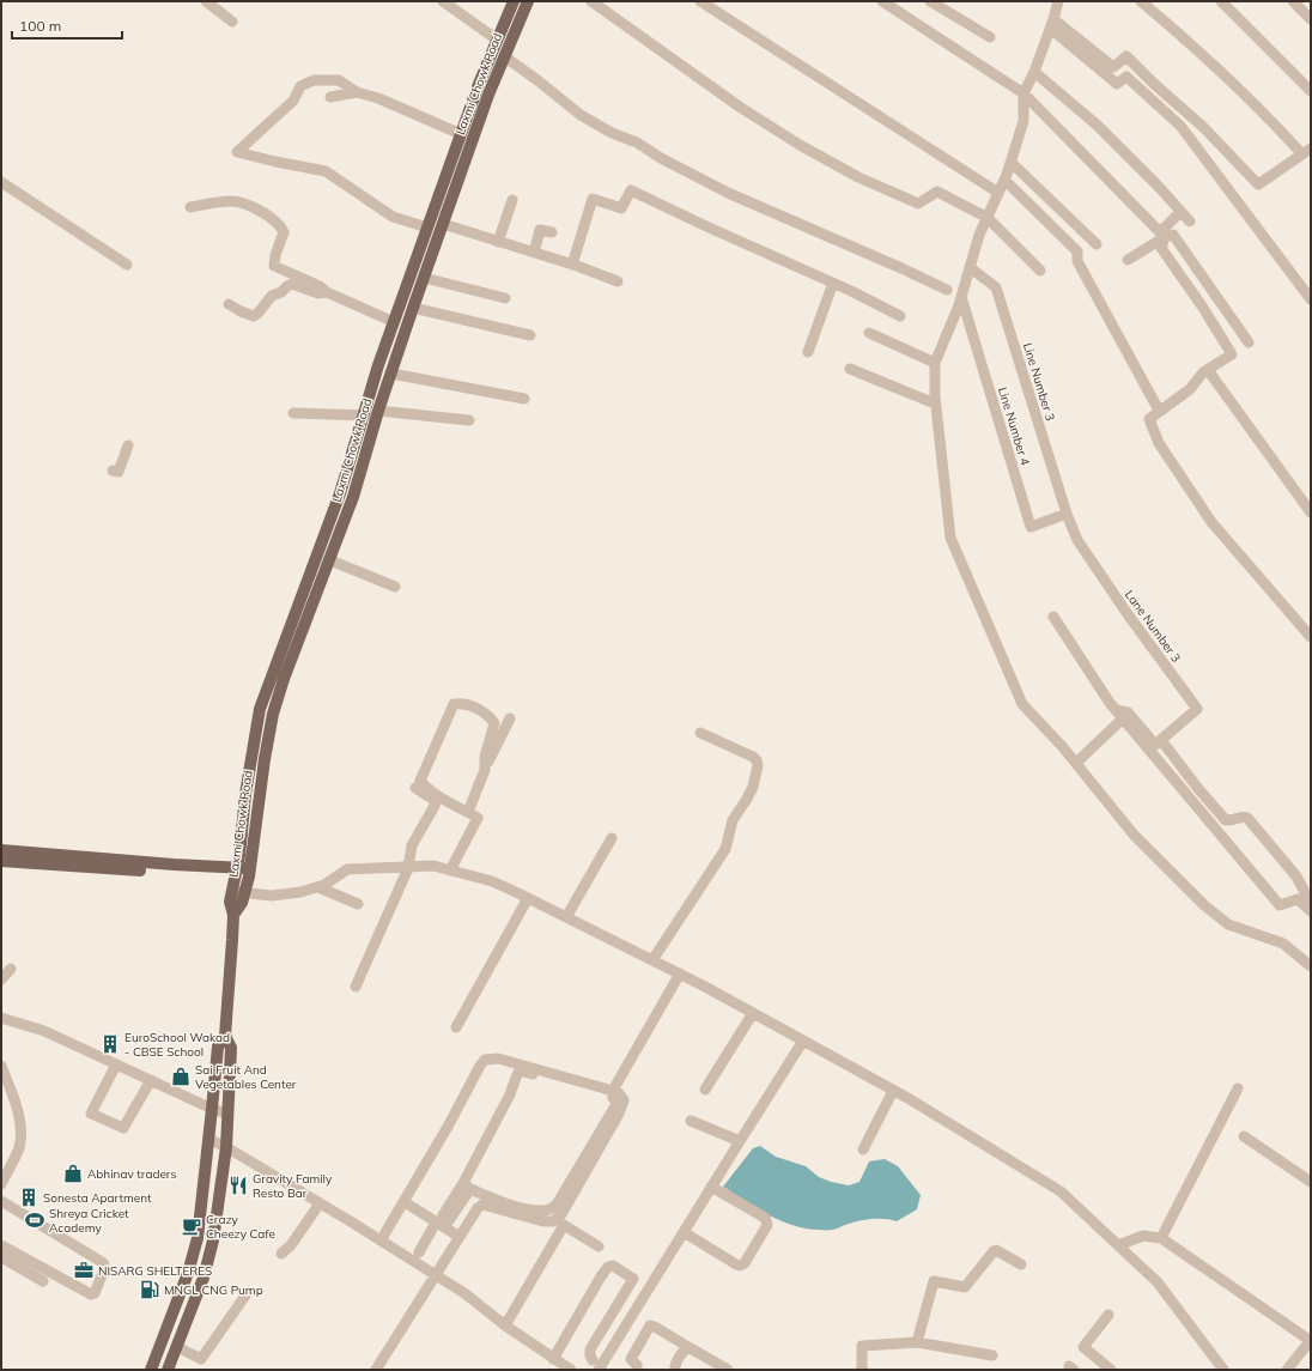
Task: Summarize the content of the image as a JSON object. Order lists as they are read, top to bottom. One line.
{"streets":{"main road":["Laxmi Chowk Road"],"street":["Line Number 3","Line Number 4","Lane Number 3"]},"crossings":[["Line Number 3","Line Number 4"],["Line Number 3","Lane Number 3"],["Line Number 4","Lane Number 3"]],"places":{"building":["EuroSchool Wakad - CBSE School","Sonesta Apartment"],"shop":["Sai Fruit And Vegetables Center","Abhinav traders"],"restaurant":["Gravity Family Resto Bar"],"sports":["Shreya Cricket Academy"],"cafe":["Crazy Cheezy Cafe"],"office":["NISARG SHELTERES"],"fuel station":["MNGL CNG Pump"]},"scale_bar":"100 m"}
